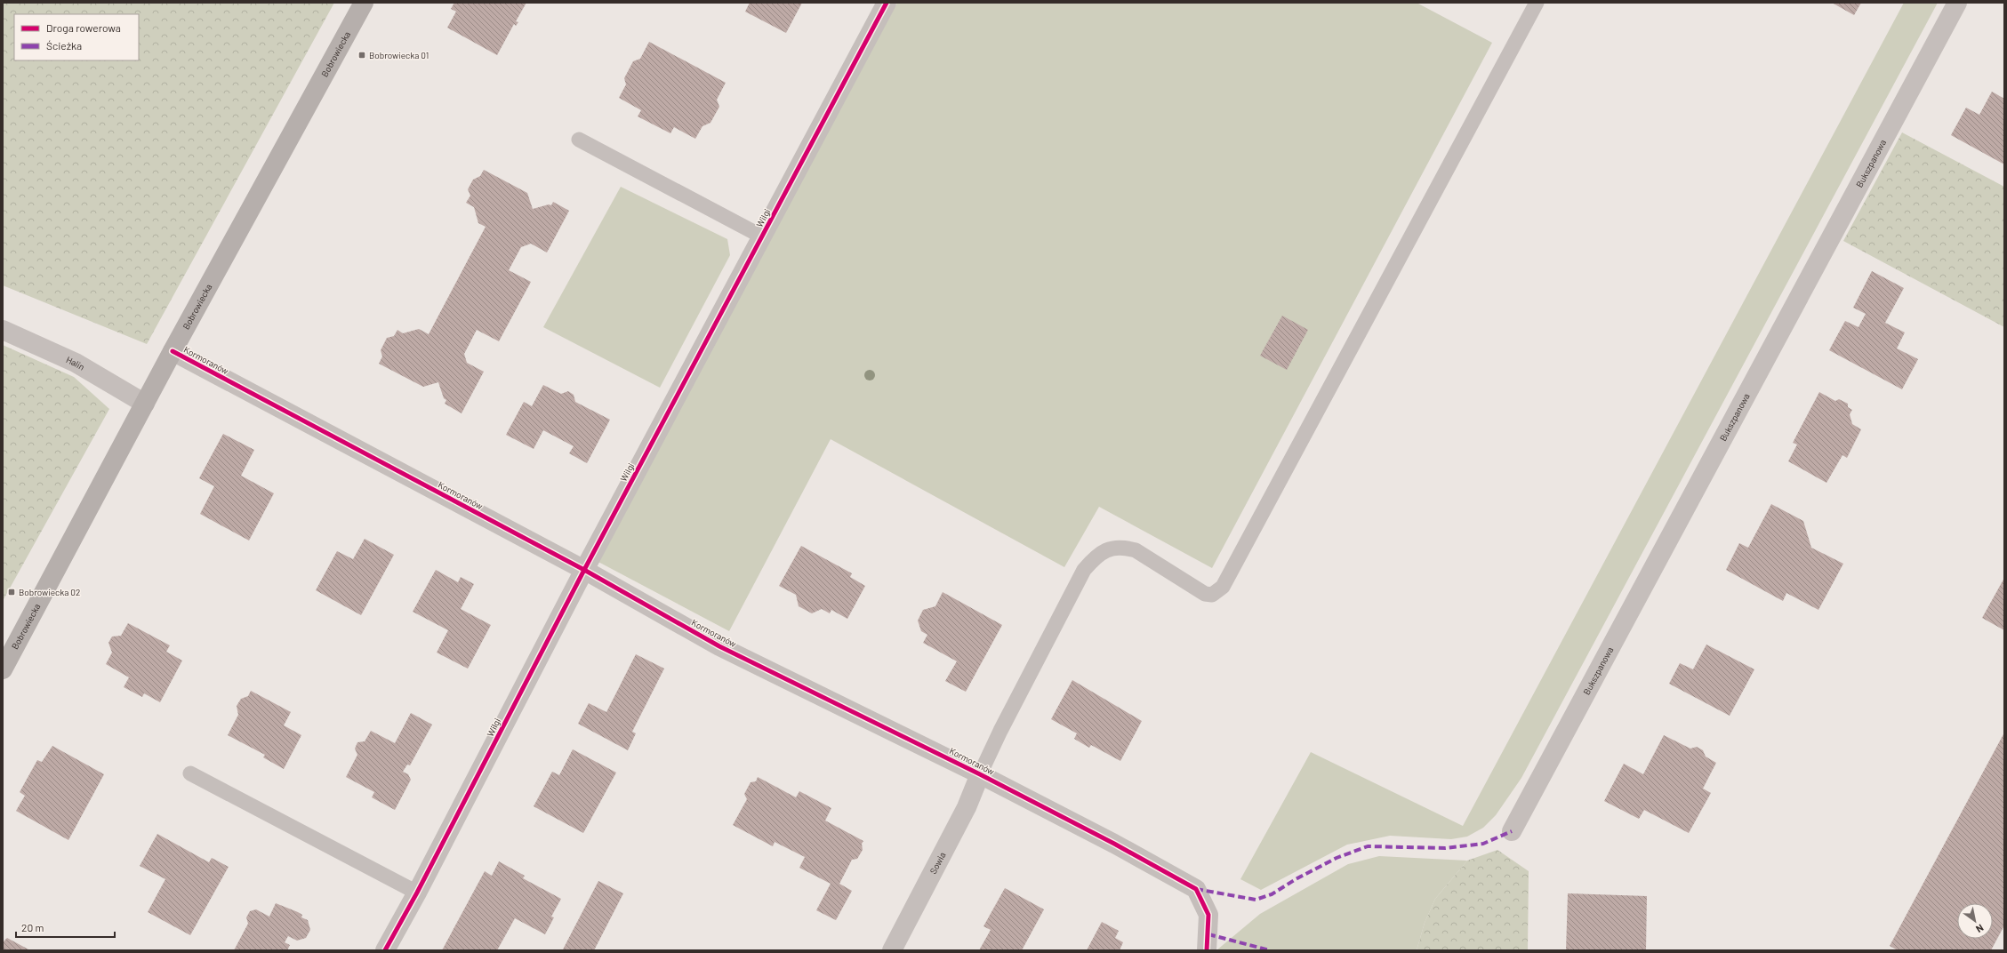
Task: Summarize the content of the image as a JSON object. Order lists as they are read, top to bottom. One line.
{"streets":{"street":["Bobrowiecka","Bukszpanowa","Wilgi","Kormoranów","Halin","Sowia"]},"crossings":[["Bobrowiecka","Kormoranów"],["Bobrowiecka","Halin"],["Wilgi","Kormoranów"],["Kormoranów","Sowia"]],"places":{"transit":["Bobrowiecka 01","Bobrowiecka 02"]},"legend":["Droga rowerowa","Ścieżka"],"scale_bar":"20 m","north":"bottom right"}
